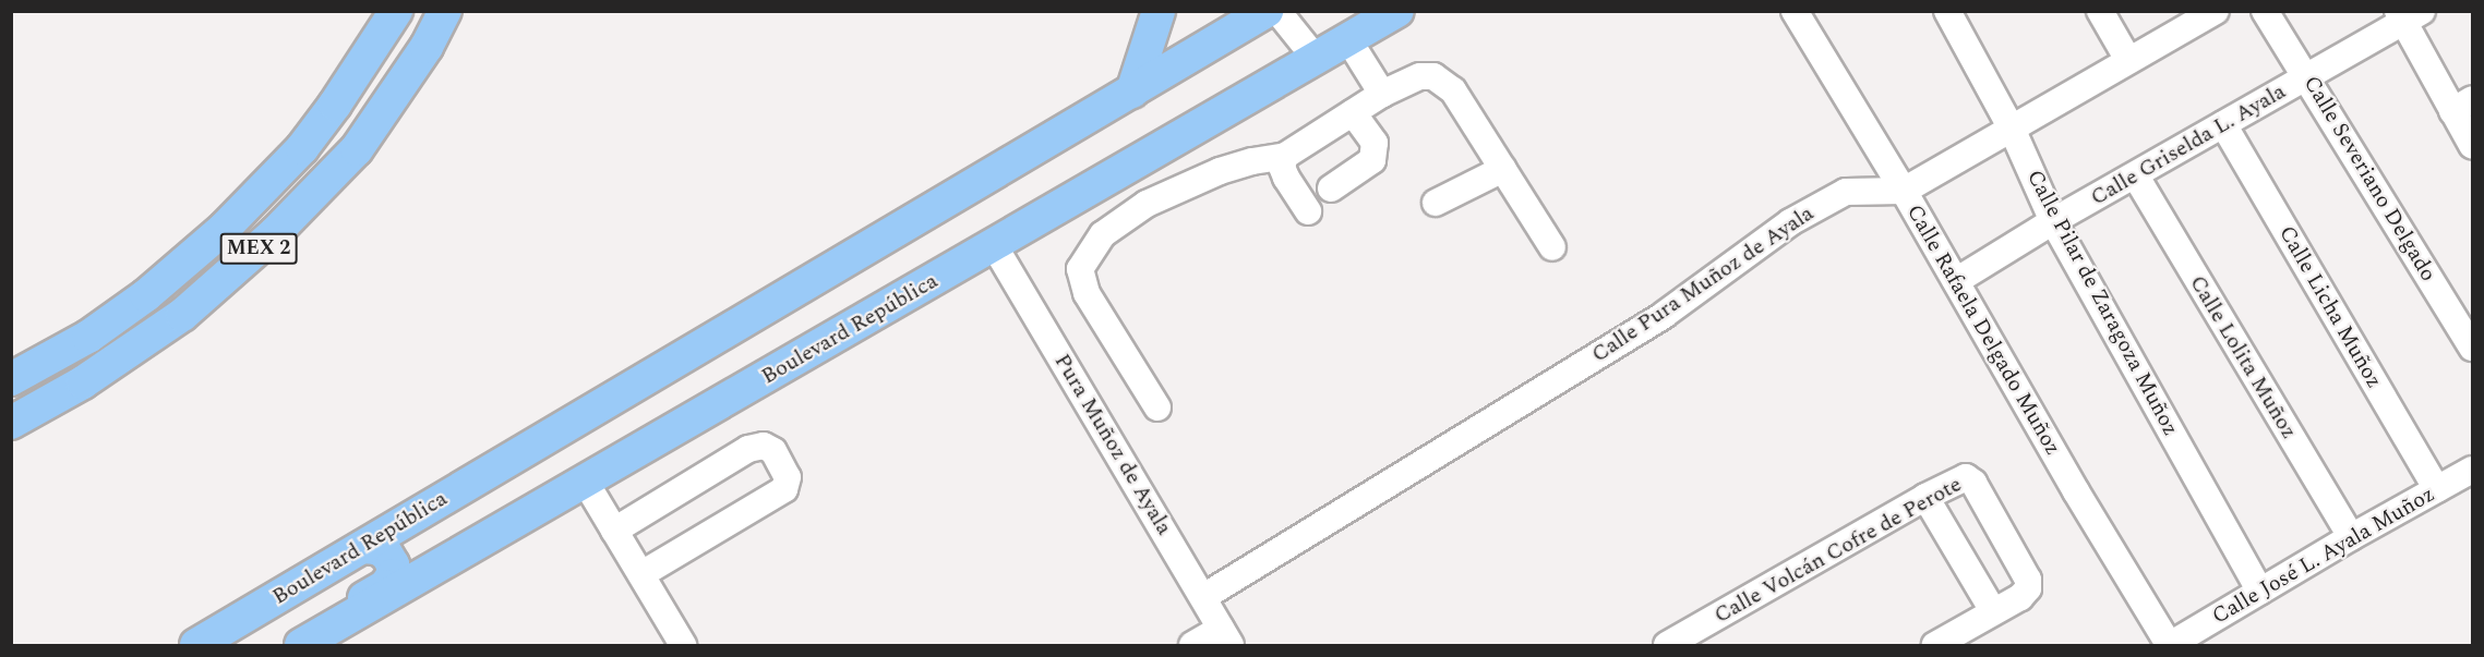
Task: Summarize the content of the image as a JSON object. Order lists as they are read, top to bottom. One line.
{"streets":{"main road":["MEX 2","Boulevard República"],"street":["Calle Griselda L. Ayala","Calle Severiano Delgado","Calle Pura Muñoz de Ayala","Calle Pilar de Zaragoza Muñoz","Calle Licha Muñoz","Calle Rafaela Delgado Muñoz","Calle Lolita Muñoz","Pura Muñoz de Ayala","Calle Volcán Cofre de Perote","Calle José L. Ayala Muñoz"]},"crossings":[["Calle Griselda L. Ayala","Calle Severiano Delgado"],["Calle Griselda L. Ayala","Calle Pilar de Zaragoza Muñoz"],["Calle Griselda L. Ayala","Calle Licha Muñoz"],["Calle Griselda L. Ayala","Calle Rafaela Delgado Muñoz"],["Calle Griselda L. Ayala","Calle Lolita Muñoz"],["Calle Pura Muñoz de Ayala","Calle Pilar de Zaragoza Muñoz"],["Calle Pura Muñoz de Ayala","Calle Rafaela Delgado Muñoz"],["Calle Pura Muñoz de Ayala","Pura Muñoz de Ayala"],["Calle Pilar de Zaragoza Muñoz","Calle José L. Ayala Muñoz"],["Calle Licha Muñoz","Calle José L. Ayala Muñoz"],["Boulevard República","Pura Muñoz de Ayala"],["Calle Rafaela Delgado Muñoz","Calle José L. Ayala Muñoz"],["Calle Lolita Muñoz","Calle José L. Ayala Muñoz"]]}
